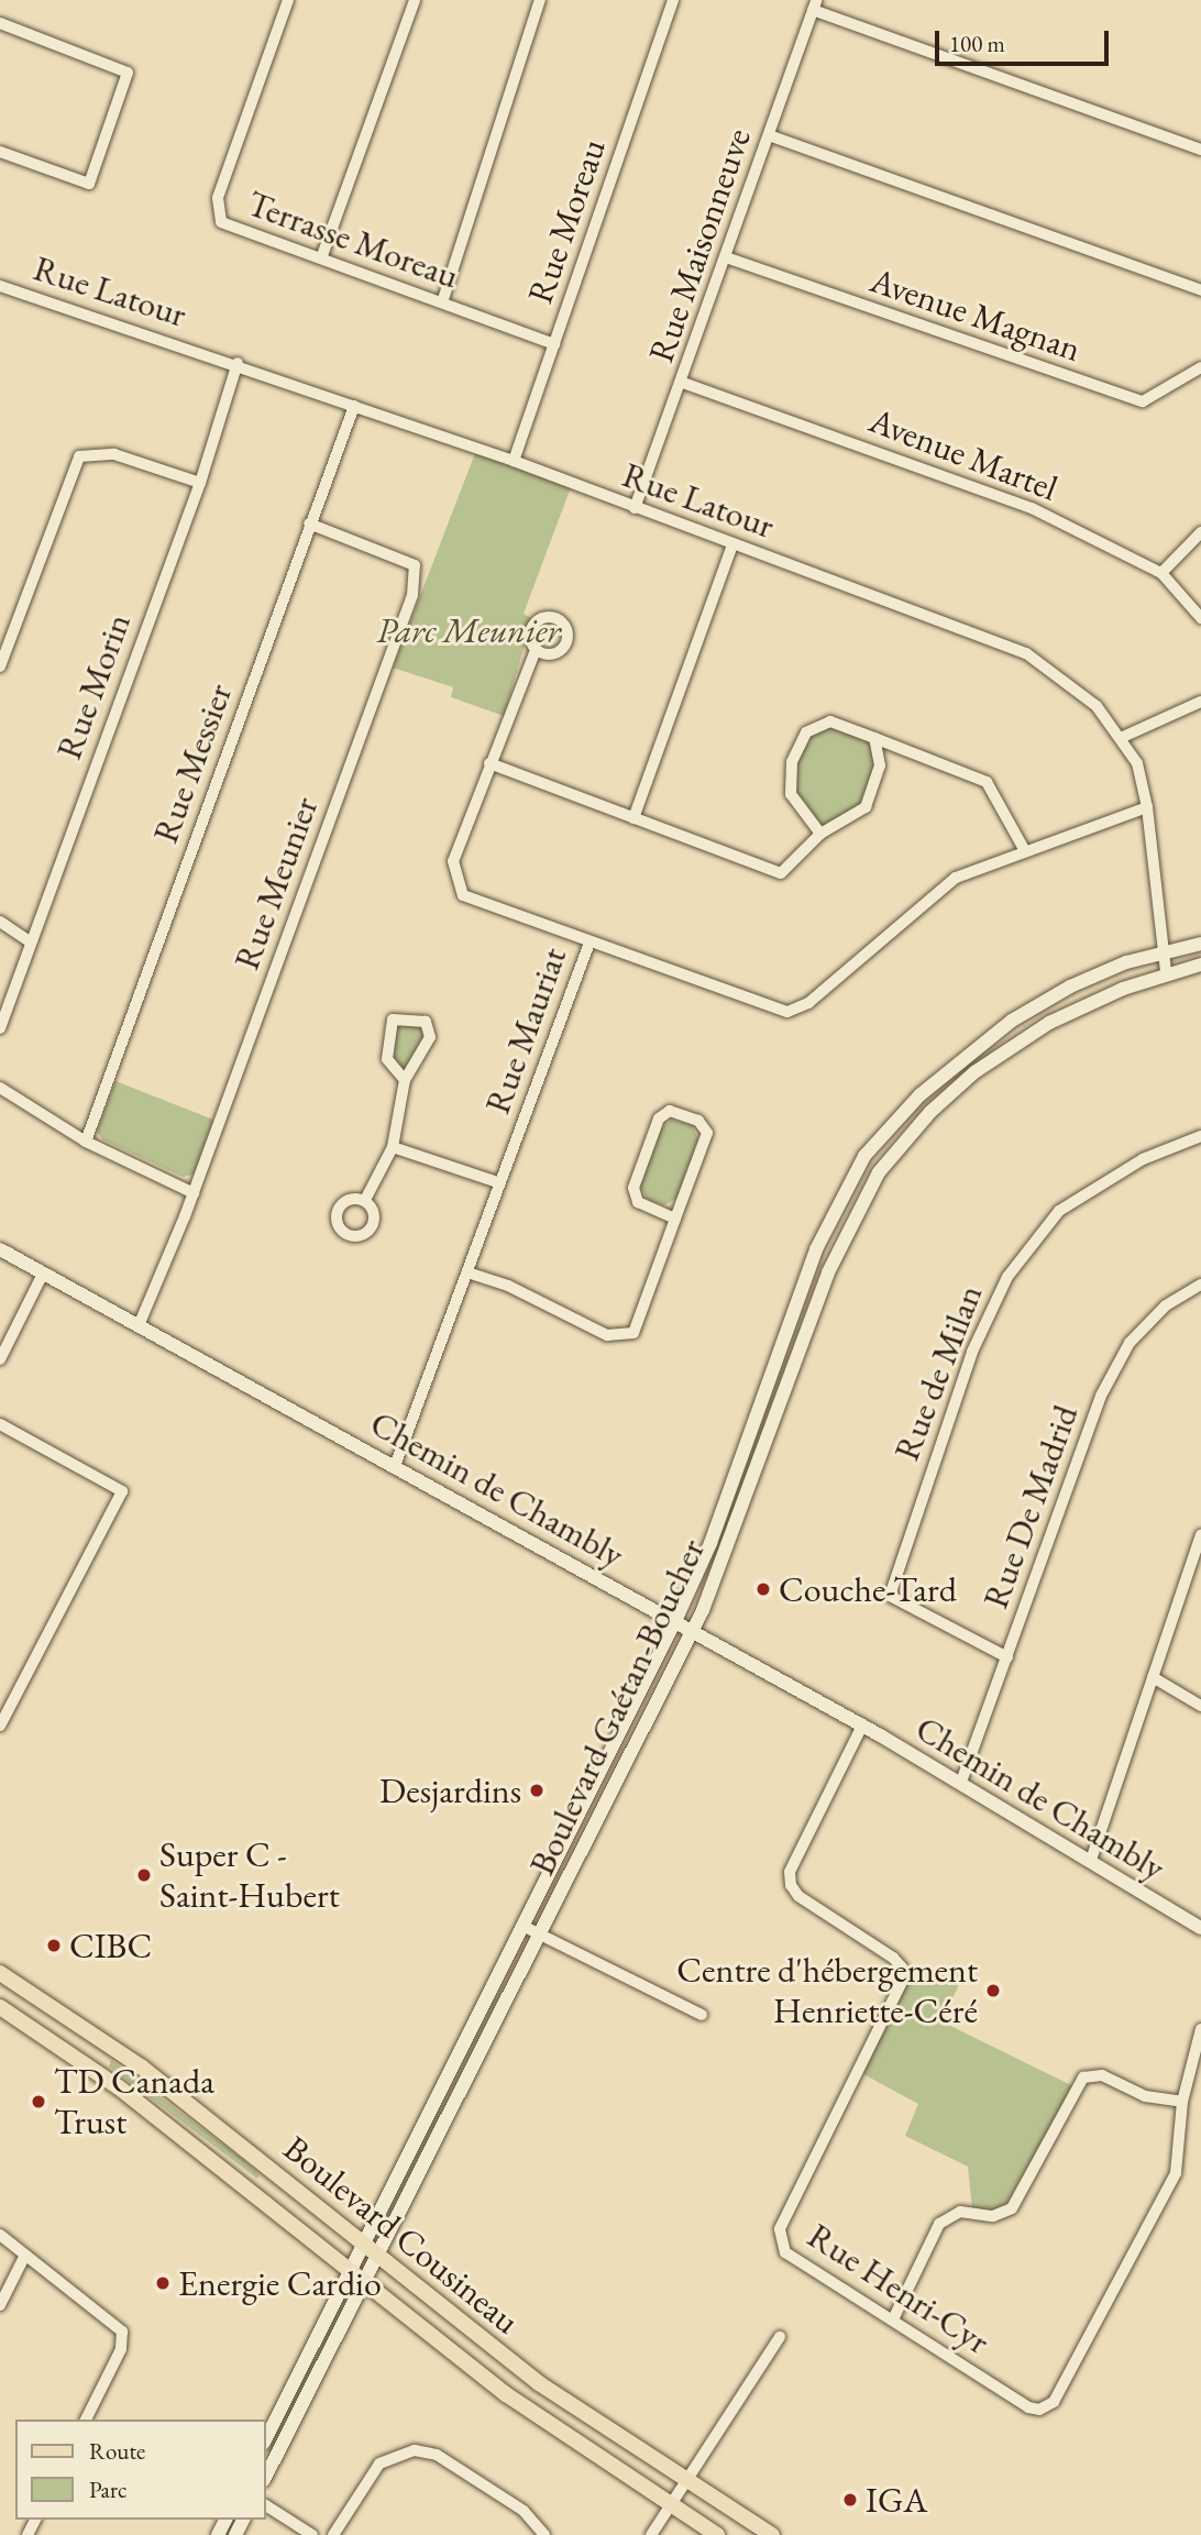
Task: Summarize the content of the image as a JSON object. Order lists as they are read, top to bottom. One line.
{"streets":{"main road":["Boulevard Cousineau"],"street":["Rue Moreau","Terrasse Moreau","Rue Maisonneuve","Rue Latour","Avenue Magnan","Avenue Martel","Rue Morin","Rue Messier","Rue Meunier","Rue Mauriat","Rue de Milan","Chemin de Chambly","Rue De Madrid","Boulevard Gaétan-Boucher","Rue Henri-Cyr"]},"crossings":[["Rue Moreau","Terrasse Moreau"],["Rue Moreau","Rue Latour"],["Rue Maisonneuve","Rue Latour"],["Rue Maisonneuve","Avenue Magnan"],["Rue Maisonneuve","Avenue Martel"],["Rue Latour","Rue Morin"],["Rue Latour","Rue Messier"],["Rue Latour","Boulevard Gaétan-Boucher"],["Rue Messier","Rue Meunier"],["Rue Meunier","Chemin de Chambly"],["Rue Mauriat","Chemin de Chambly"],["Rue de Milan","Rue De Madrid"],["Chemin de Chambly","Rue De Madrid"],["Chemin de Chambly","Boulevard Gaétan-Boucher"],["Chemin de Chambly","Rue Henri-Cyr"],["Boulevard Gaétan-Boucher","Boulevard Cousineau"]],"parks":["Parc Meunier"],"places":["Couche-Tard","Desjardins","Super C - Saint-Hubert","CIBC","Centre d'hébergement Henriette-Céré","TD Canada Trust","Energie Cardio","IGA"],"legend":["Route","Parc"],"scale_bar":"100 m"}
